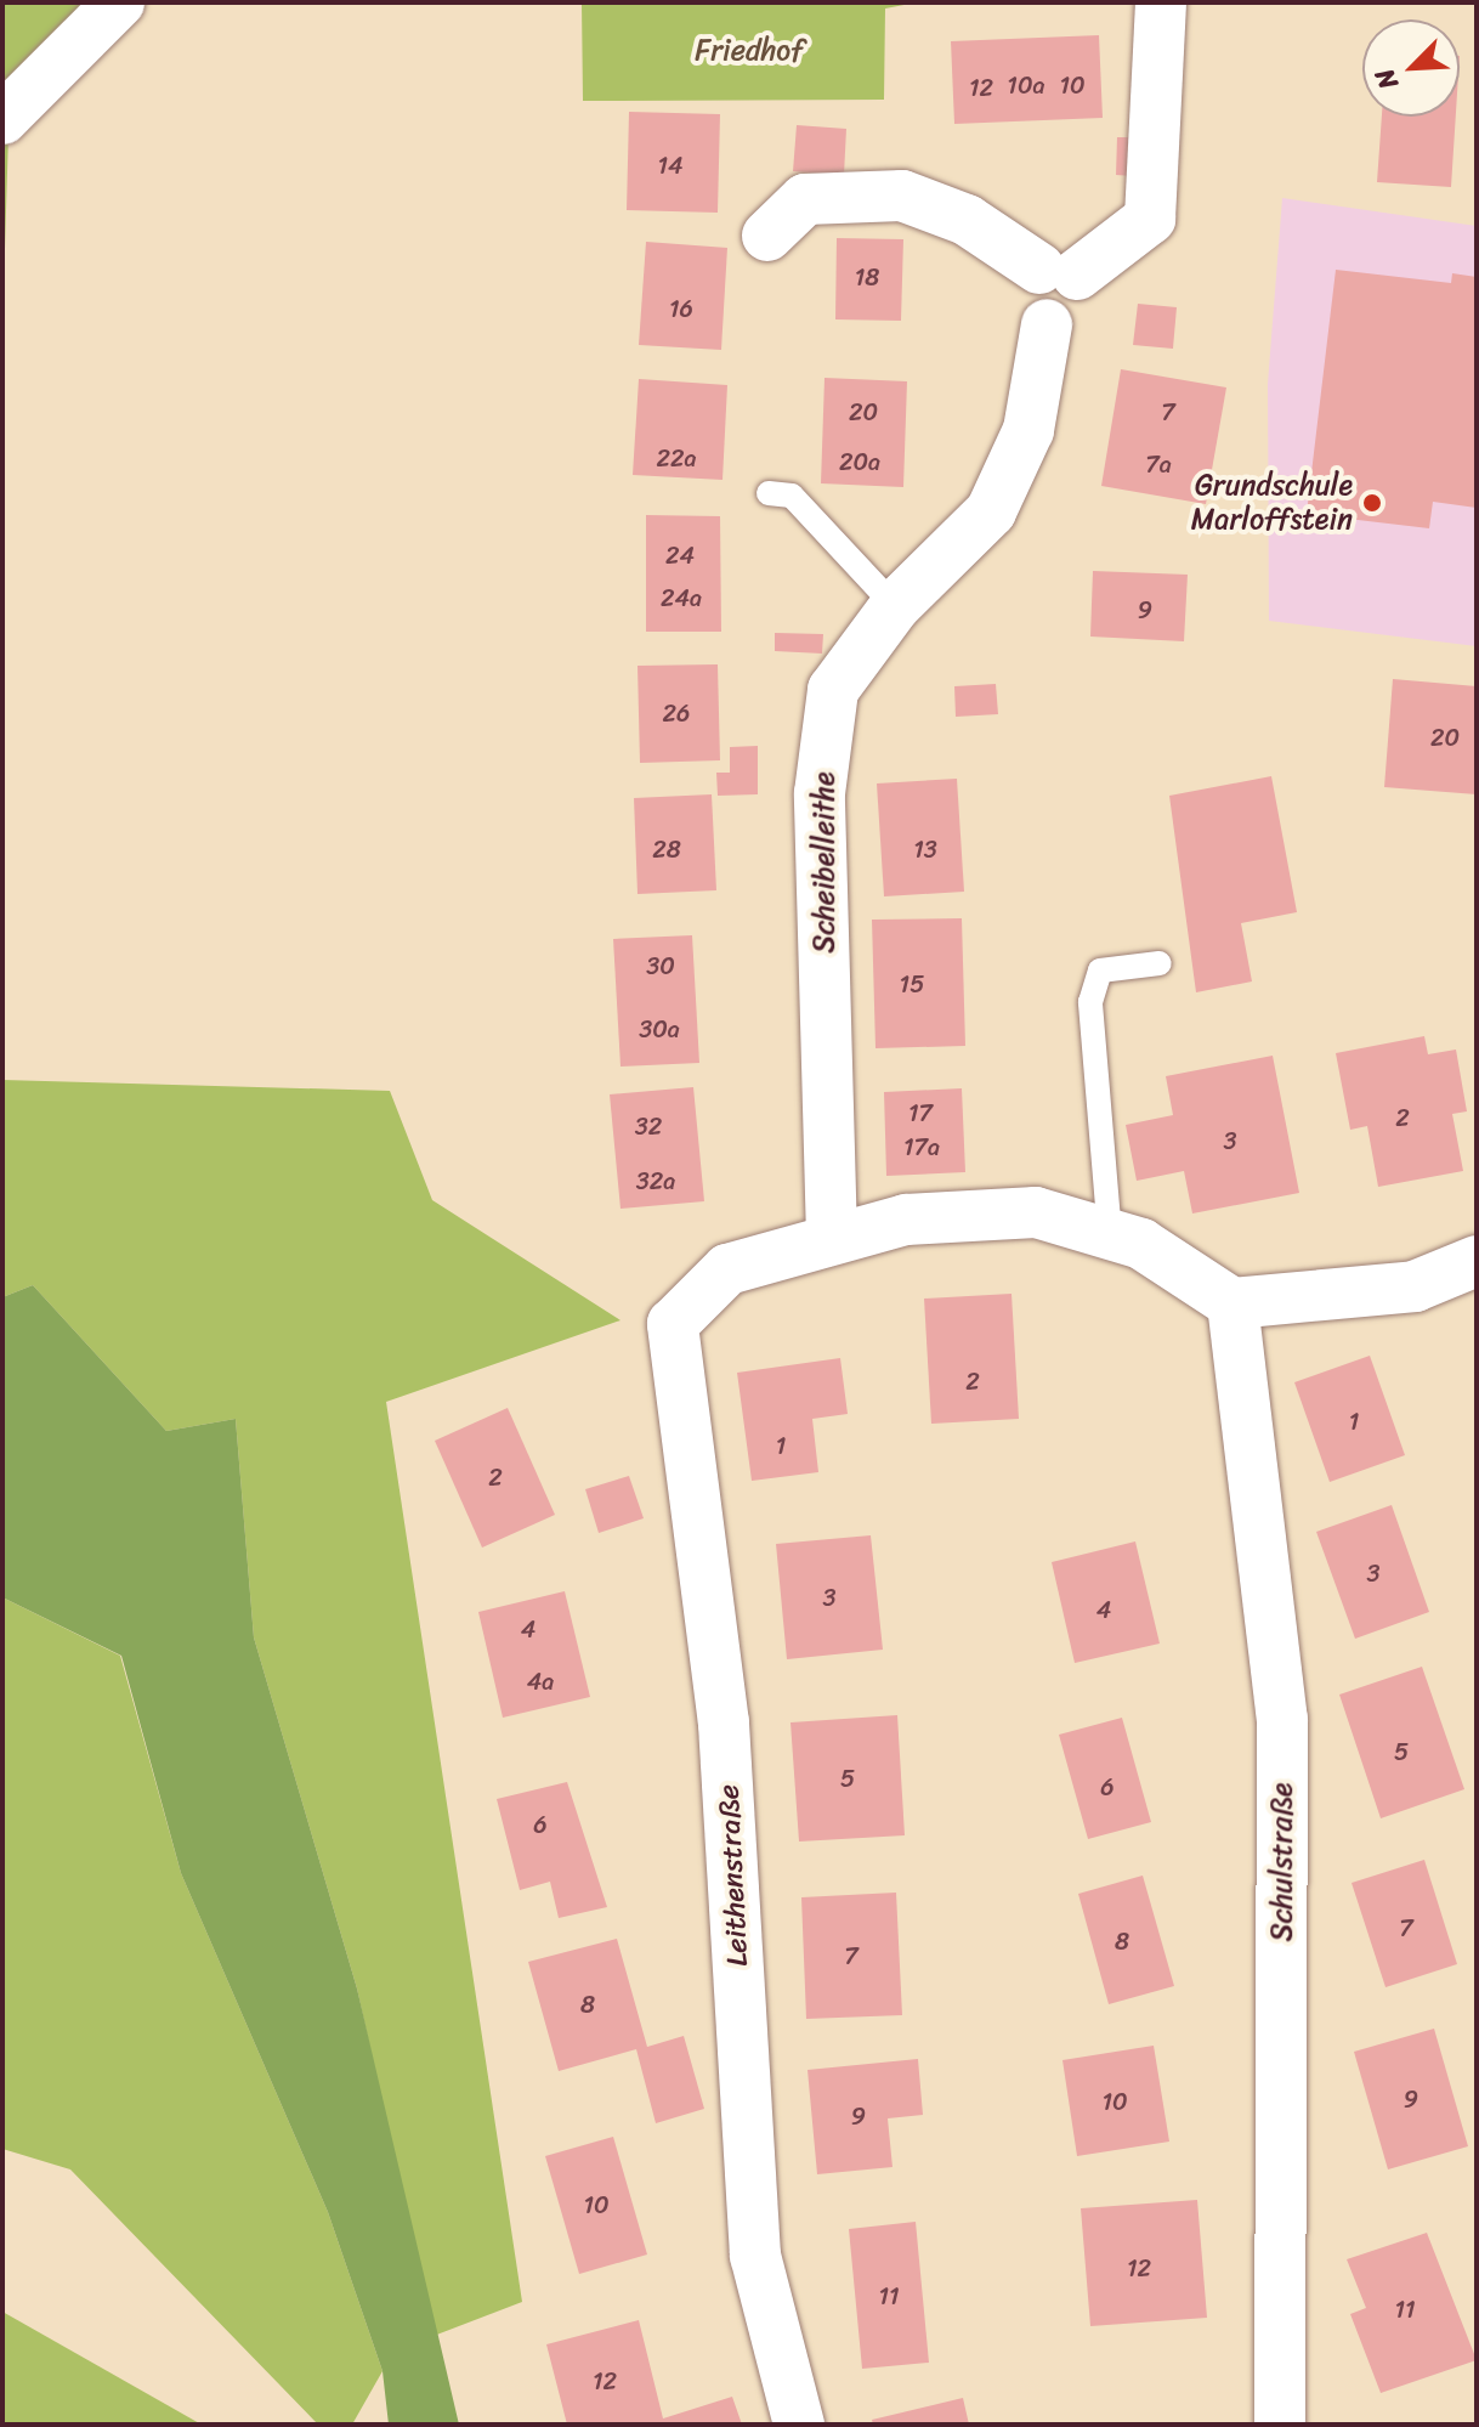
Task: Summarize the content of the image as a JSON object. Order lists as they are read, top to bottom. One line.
{"streets":{"street":["Scheibelleithe","Schulstraße","Leithenstraße"]},"crossings":[["Scheibelleithe","Leithenstraße"]],"parks":["Friedhof"],"places":["Grundschule Marloffstein"],"house_numbers":["10a","10","12","14","18","16","20","7","22a","20a","7a","24","24a","9","26","20","28","13","30","15","30a","17","2","32","3","17a","32a","2","1","1","2","3","3","4","4","4a","5","5","6","6","7","8","7","8","9","10","9","10","12","11","11","12"],"north":"bottom left"}
